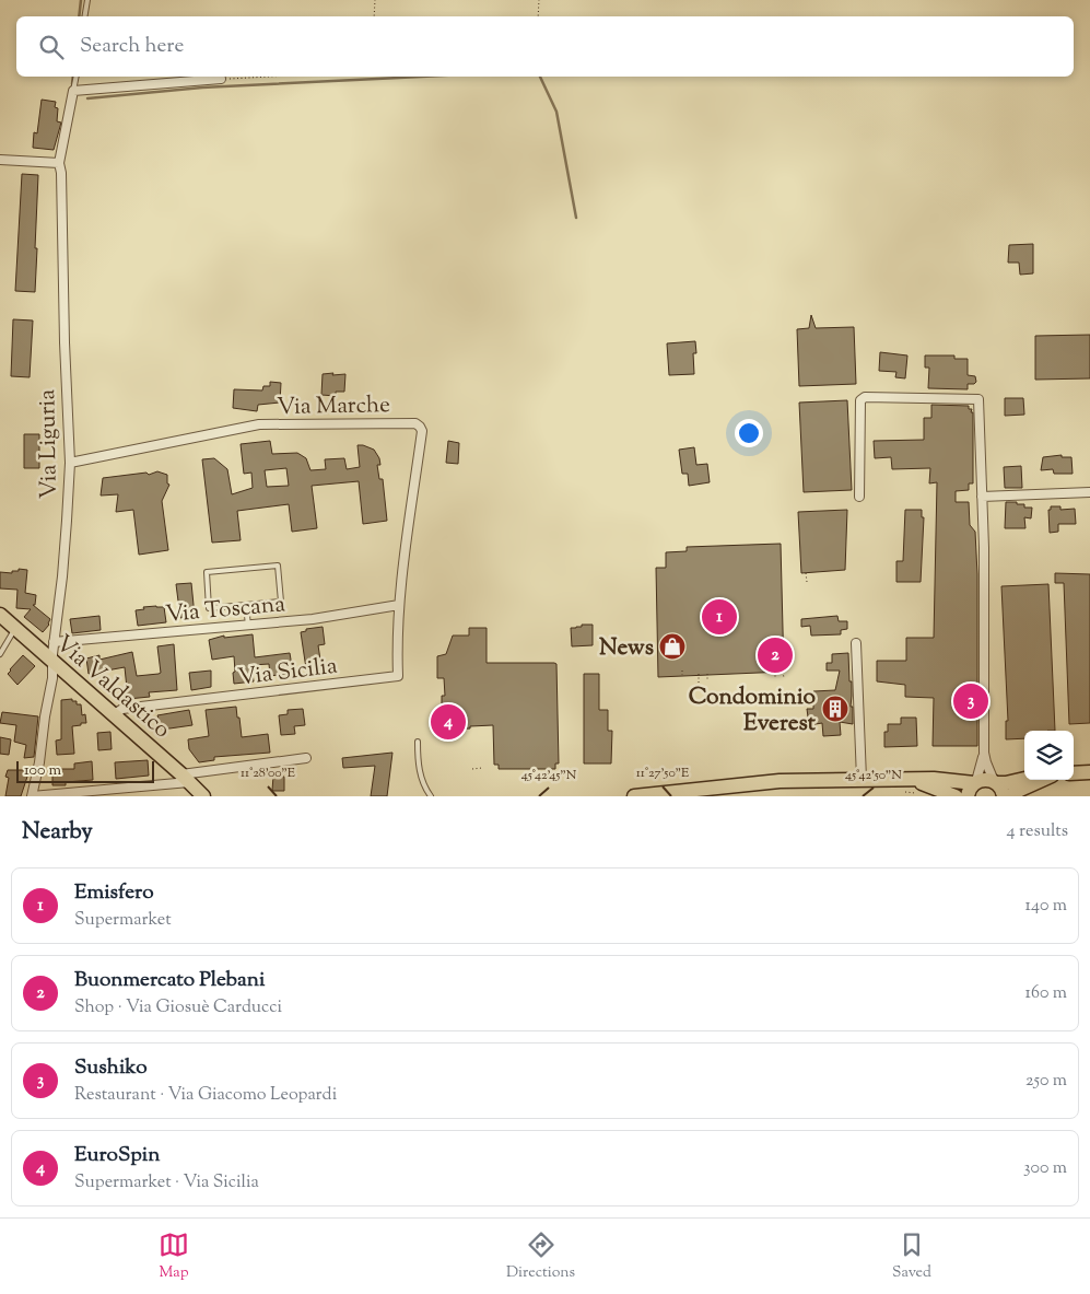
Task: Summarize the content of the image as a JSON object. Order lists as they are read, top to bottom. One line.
{"streets":{"main road":["Via Valdastico"],"street":["Via Marche","Via Liguria","Via Toscana","Via Sicilia"]},"crossings":[["Via Marche","Via Liguria"],["Via Marche","Via Toscana"],["Via Marche","Via Sicilia"],["Via Liguria","Via Toscana"],["Via Liguria","Via Valdastico"],["Via Toscana","Via Sicilia"],["Via Sicilia","Via Valdastico"]],"places":{"shop":["News"],"building":["Condominio Everest"]},"scale_bar":"100 m","page":{"search":"Search here","pins":["1","2","3","4"],"scale":"100 m","heading":["Nearby","4 results"],"list":[{"mark":"1","name":"Emisfero","note":"Supermarket","value":"140 m"},{"mark":"2","name":"Buonmercato Plebani","note":"Shop · Via Giosuè Carducci","value":"160 m"},{"mark":"3","name":"Sushiko","note":"Restaurant · Via Giacomo Leopardi","value":"250 m"},{"mark":"4","name":"EuroSpin","note":"Supermarket · Via Sicilia","value":"300 m"}],"nav":["Map","Directions","Saved"]},"coordinates":["11°28'00\"E","11°27'50\"E","45°42'45\"N","45°42'50\"N"]}
